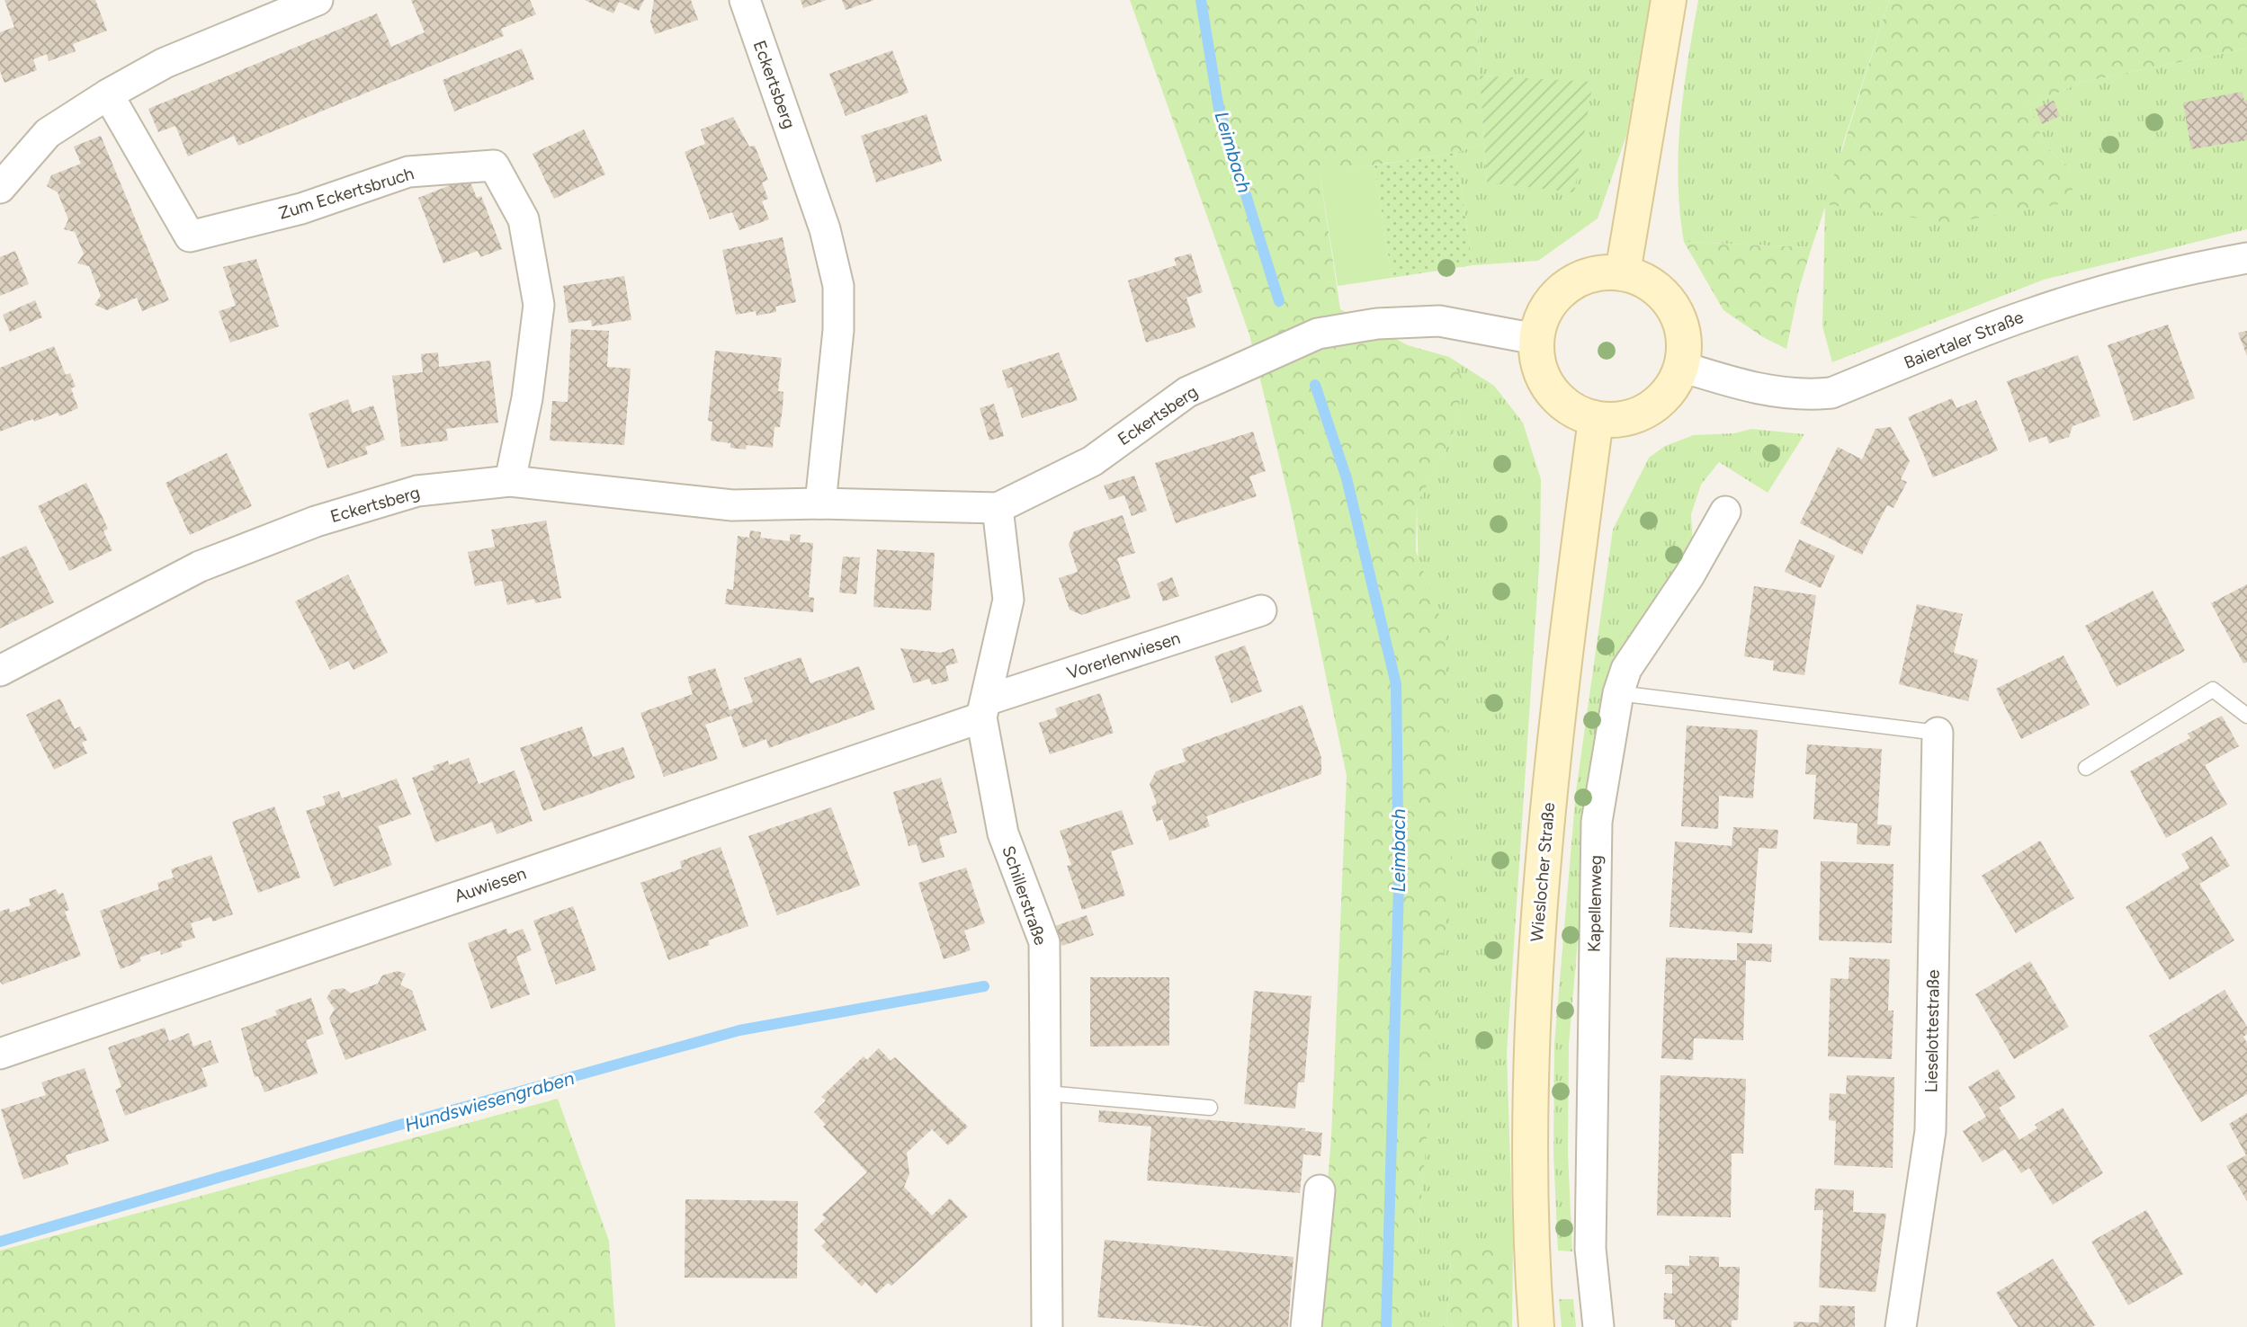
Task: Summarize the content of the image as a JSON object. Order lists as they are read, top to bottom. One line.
{"streets":{"main road":["Wieslocher Straße"],"street":["Eckertsberg","Zum Eckertsbruch","Baiertaler Straße","Vorerlenwiesen","Auwiesen","Schillerstraße","Kapellenweg","Lieselottestraße"]},"crossings":[["Eckertsberg","Zum Eckertsbruch"],["Eckertsberg","Baiertaler Straße"],["Eckertsberg","Wieslocher Straße"],["Eckertsberg","Schillerstraße"],["Baiertaler Straße","Wieslocher Straße"],["Vorerlenwiesen","Auwiesen"],["Vorerlenwiesen","Schillerstraße"],["Auwiesen","Schillerstraße"]],"water":["Leimbach","Hundswiesengraben"]}
